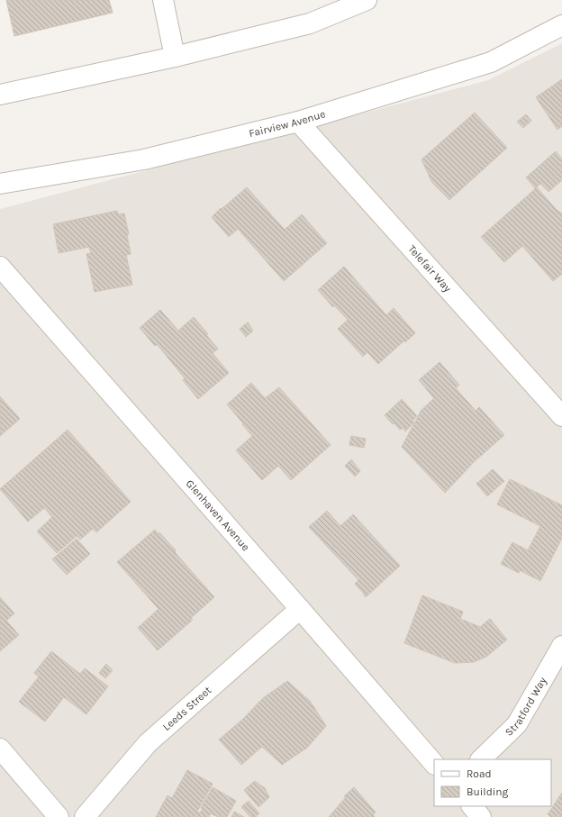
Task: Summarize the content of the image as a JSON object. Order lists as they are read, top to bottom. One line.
{"streets":{"street":["Fairview Avenue","Telefair Way","Glenhaven Avenue","Stratford Way","Leeds Street"]},"crossings":[["Fairview Avenue","Telefair Way"],["Glenhaven Avenue","Leeds Street"]],"legend":["Road","Building"]}
